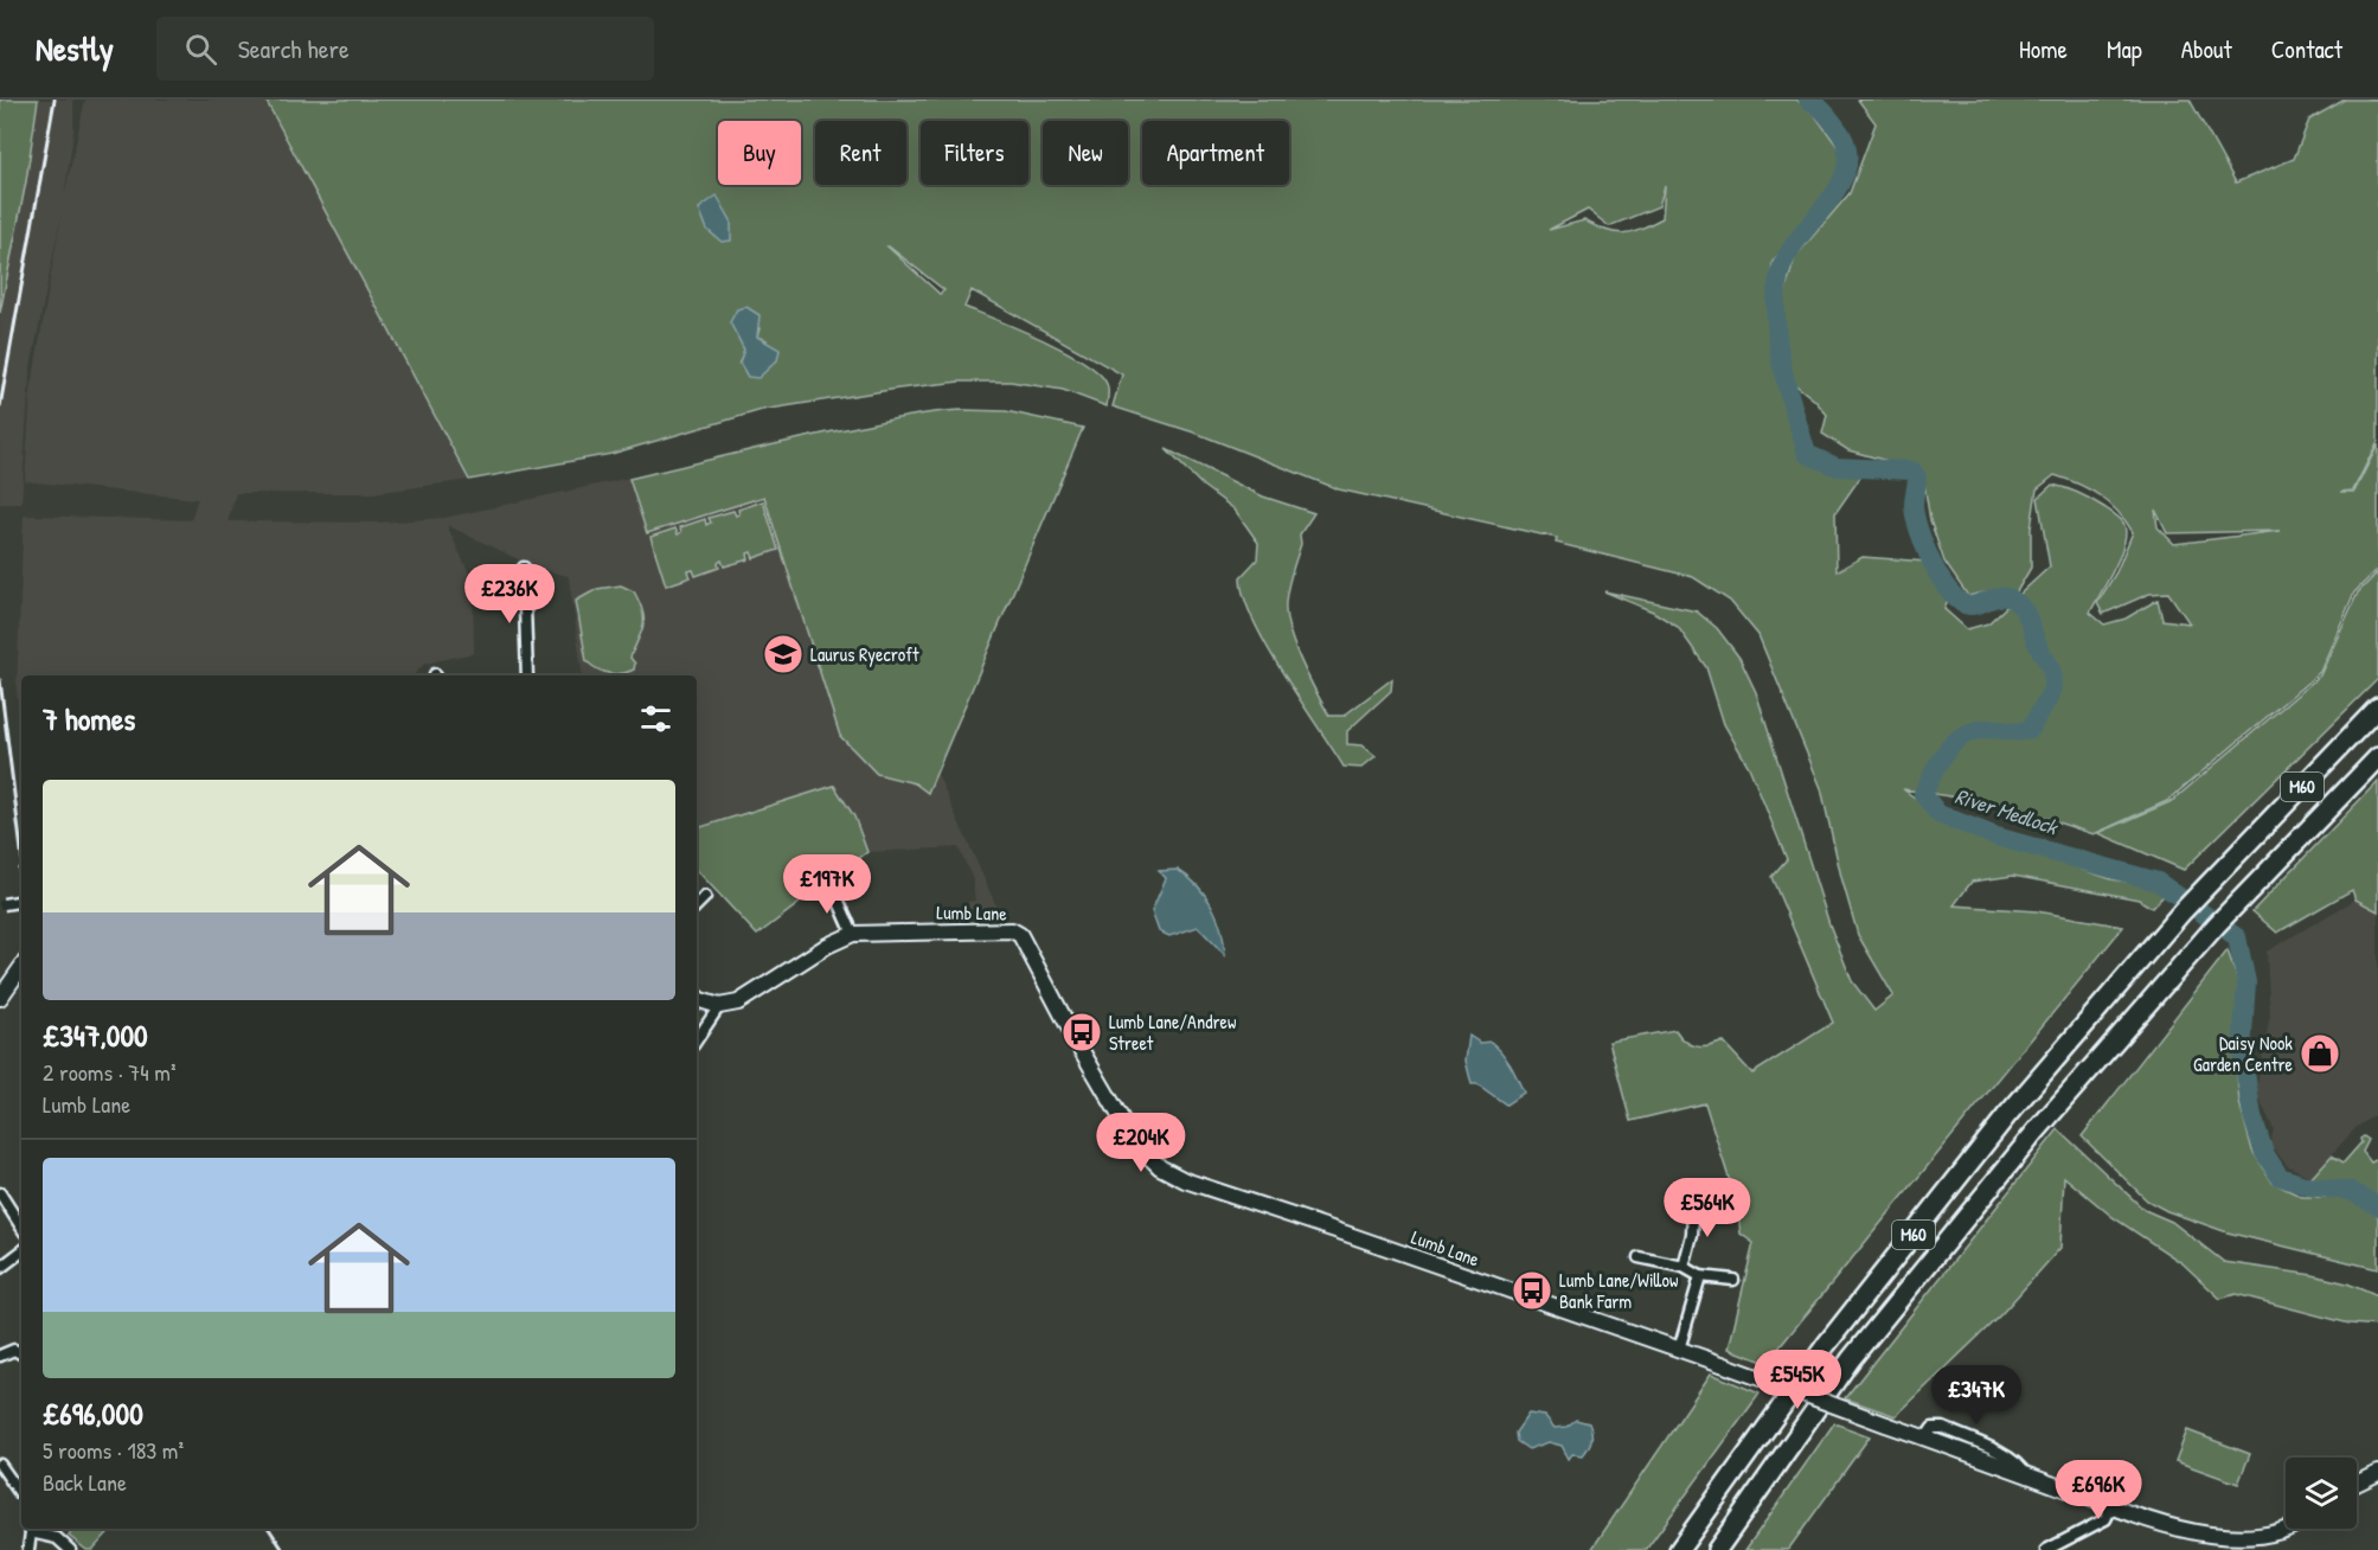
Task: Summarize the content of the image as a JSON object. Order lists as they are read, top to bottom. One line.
{"streets":{"highway":["M60"],"street":["Lumb Lane"]},"water":["River Medlock"],"places":{"school or university":["Laurus Ryecroft"],"bus stop":["Lumb Lane/Andrew Street","Lumb Lane/Willow Bank Farm"],"shop":["Daisy Nook Garden Centre"]},"page":{"header":"Nestly","search":"Search here","nav":["Home","Map","About","Contact"],"chip":["Buy","Rent","Filters","New","Apartment"],"price":["£236K","£197K","£204K","£564K","£545K","£347K","£696K"],"heading":"7 homes","list":[{"name":"£347,000","note":"2 rooms · 74 m² · Lumb Lane"},{"name":"£696,000","note":"5 rooms · 183 m² · Back Lane"}]}}
